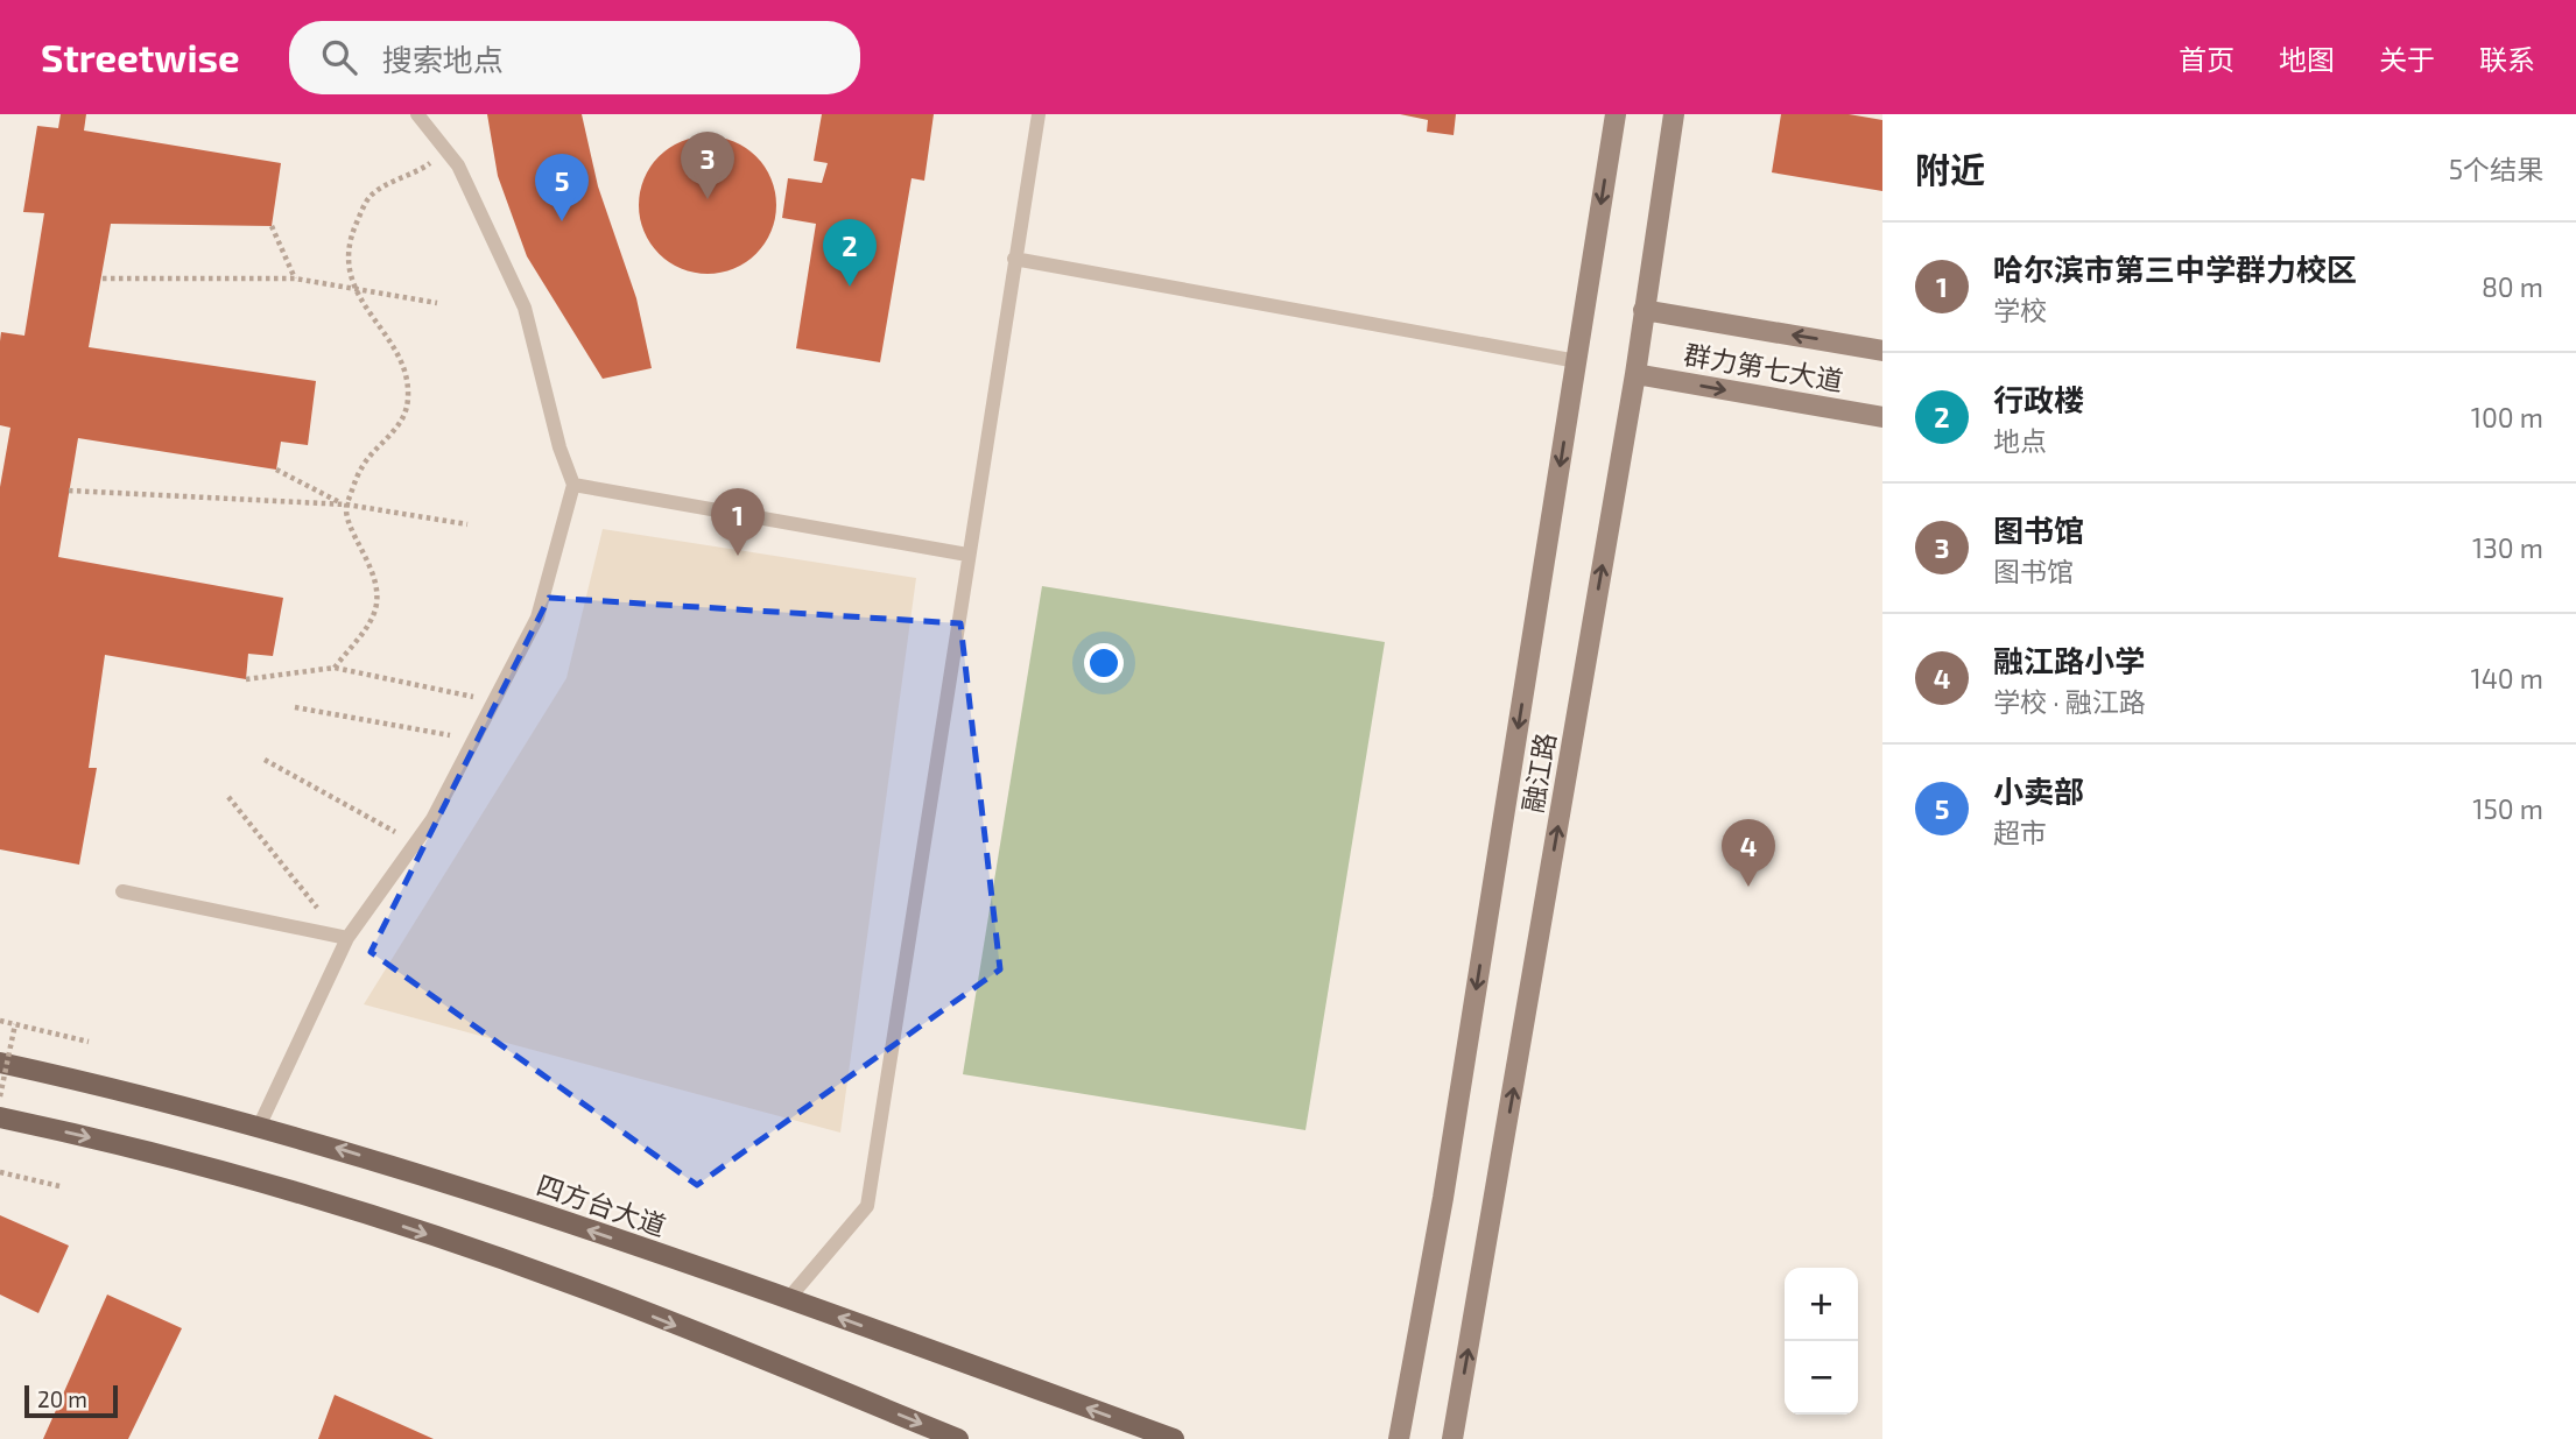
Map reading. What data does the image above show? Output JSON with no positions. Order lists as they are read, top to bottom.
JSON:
{
  "streets": {
    "main road": ["群力第七大道", "融江路", "四方台大道"]
  },
  "crossings": [
    ["群力第七大道", "融江路"]
  ],
  "scale_bar": "20 m",
  "page": {
    "header": "Streetwise",
    "search": "搜索地点",
    "nav": [
      "首页",
      "地图",
      "关于",
      "联系"
    ],
    "heading": ["附近", "5个结果"],
    "pins": [
      "3",
      "5",
      "2",
      "1",
      "4"
    ],
    "list": [
      {
        "mark": "1",
        "name": "哈尔滨市第三中学群力校区",
        "note": "学校",
        "value": "80 m"
      },
      {
        "mark": "2",
        "name": "行政楼",
        "note": "地点",
        "value": "100 m"
      },
      {
        "mark": "3",
        "name": "图书馆",
        "note": "图书馆",
        "value": "130 m"
      },
      {
        "mark": "4",
        "name": "融江路小学",
        "note": "学校 · 融江路",
        "value": "140 m"
      },
      {
        "mark": "5",
        "name": "小卖部",
        "note": "超市",
        "value": "150 m"
      }
    ],
    "map_buttons": ["+", "−"],
    "scale": "20 m"
  }
}
